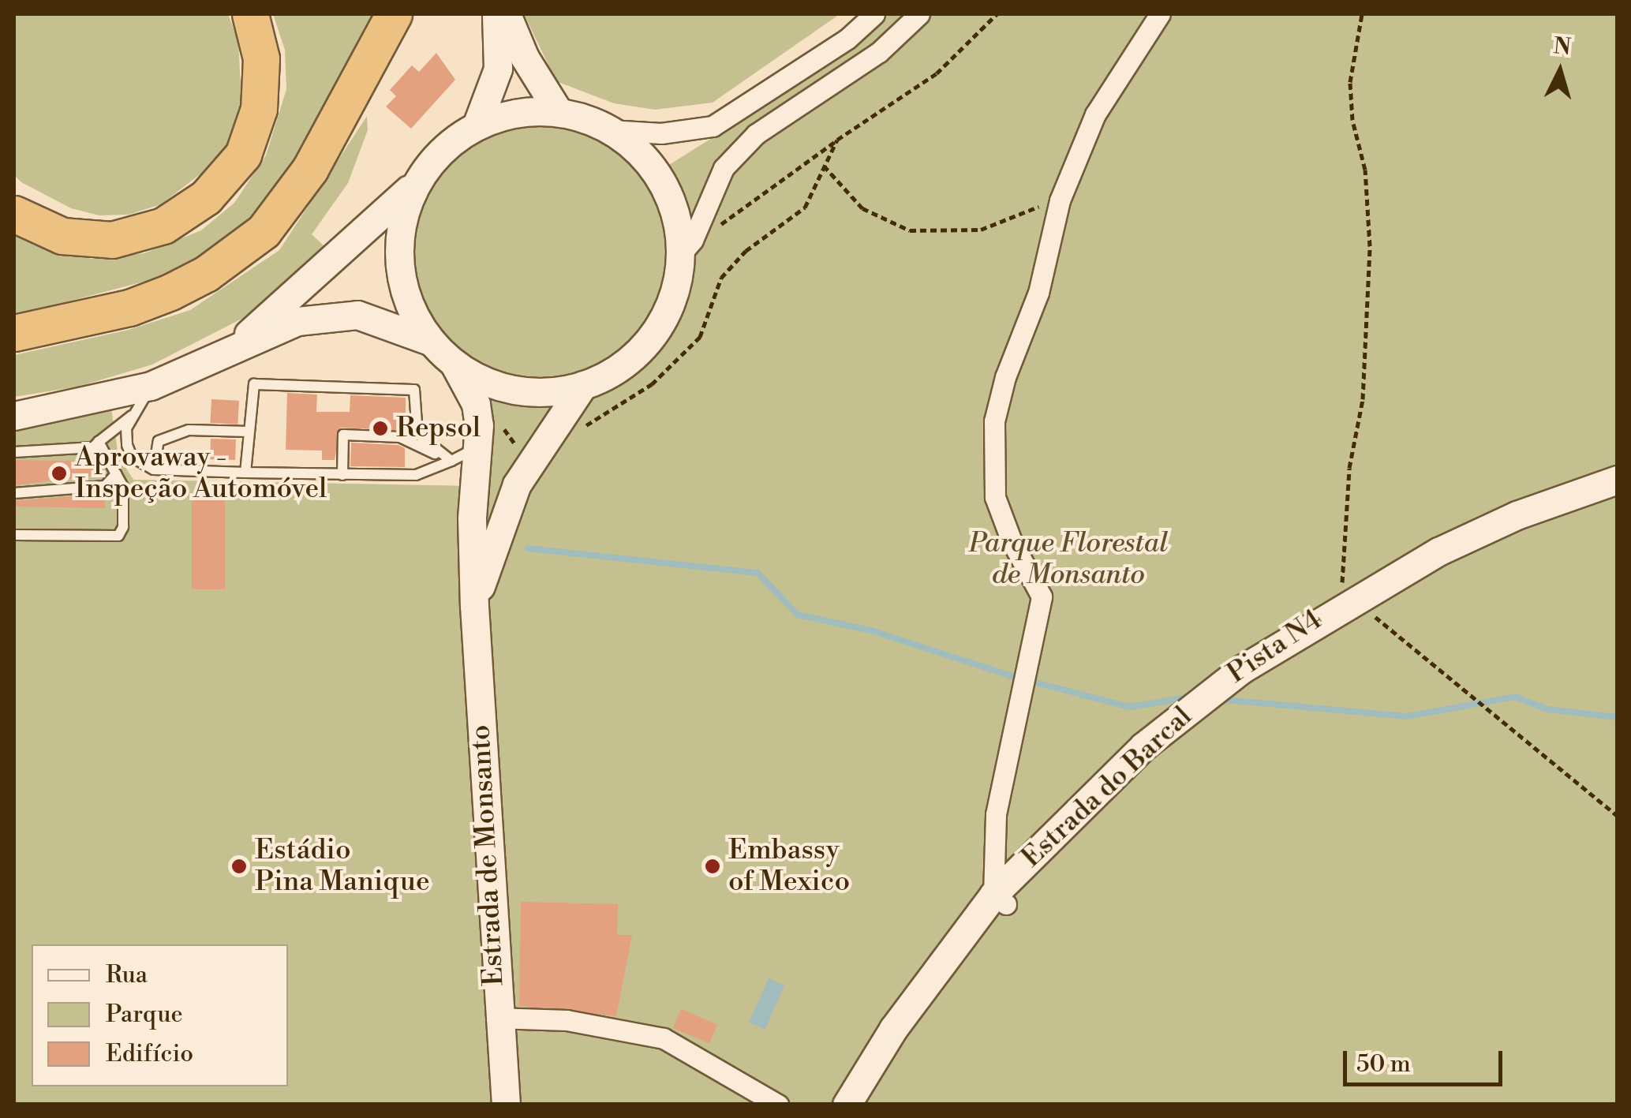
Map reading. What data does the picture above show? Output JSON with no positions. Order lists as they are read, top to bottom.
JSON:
{
  "streets": {
    "street": ["Estrada do Barcal", "Estrada de Monsanto"]
  },
  "parks": ["Parque Florestal de Monsanto"],
  "places": [
    "Repsol",
    "Aprovaway - Inspeção Automóvel",
    "Estádio Pina Manique",
    "Embassy of Mexico"
  ],
  "legend": ["Rua", "Parque", "Edifício"],
  "scale_bar": "50 m",
  "north": "top"
}
